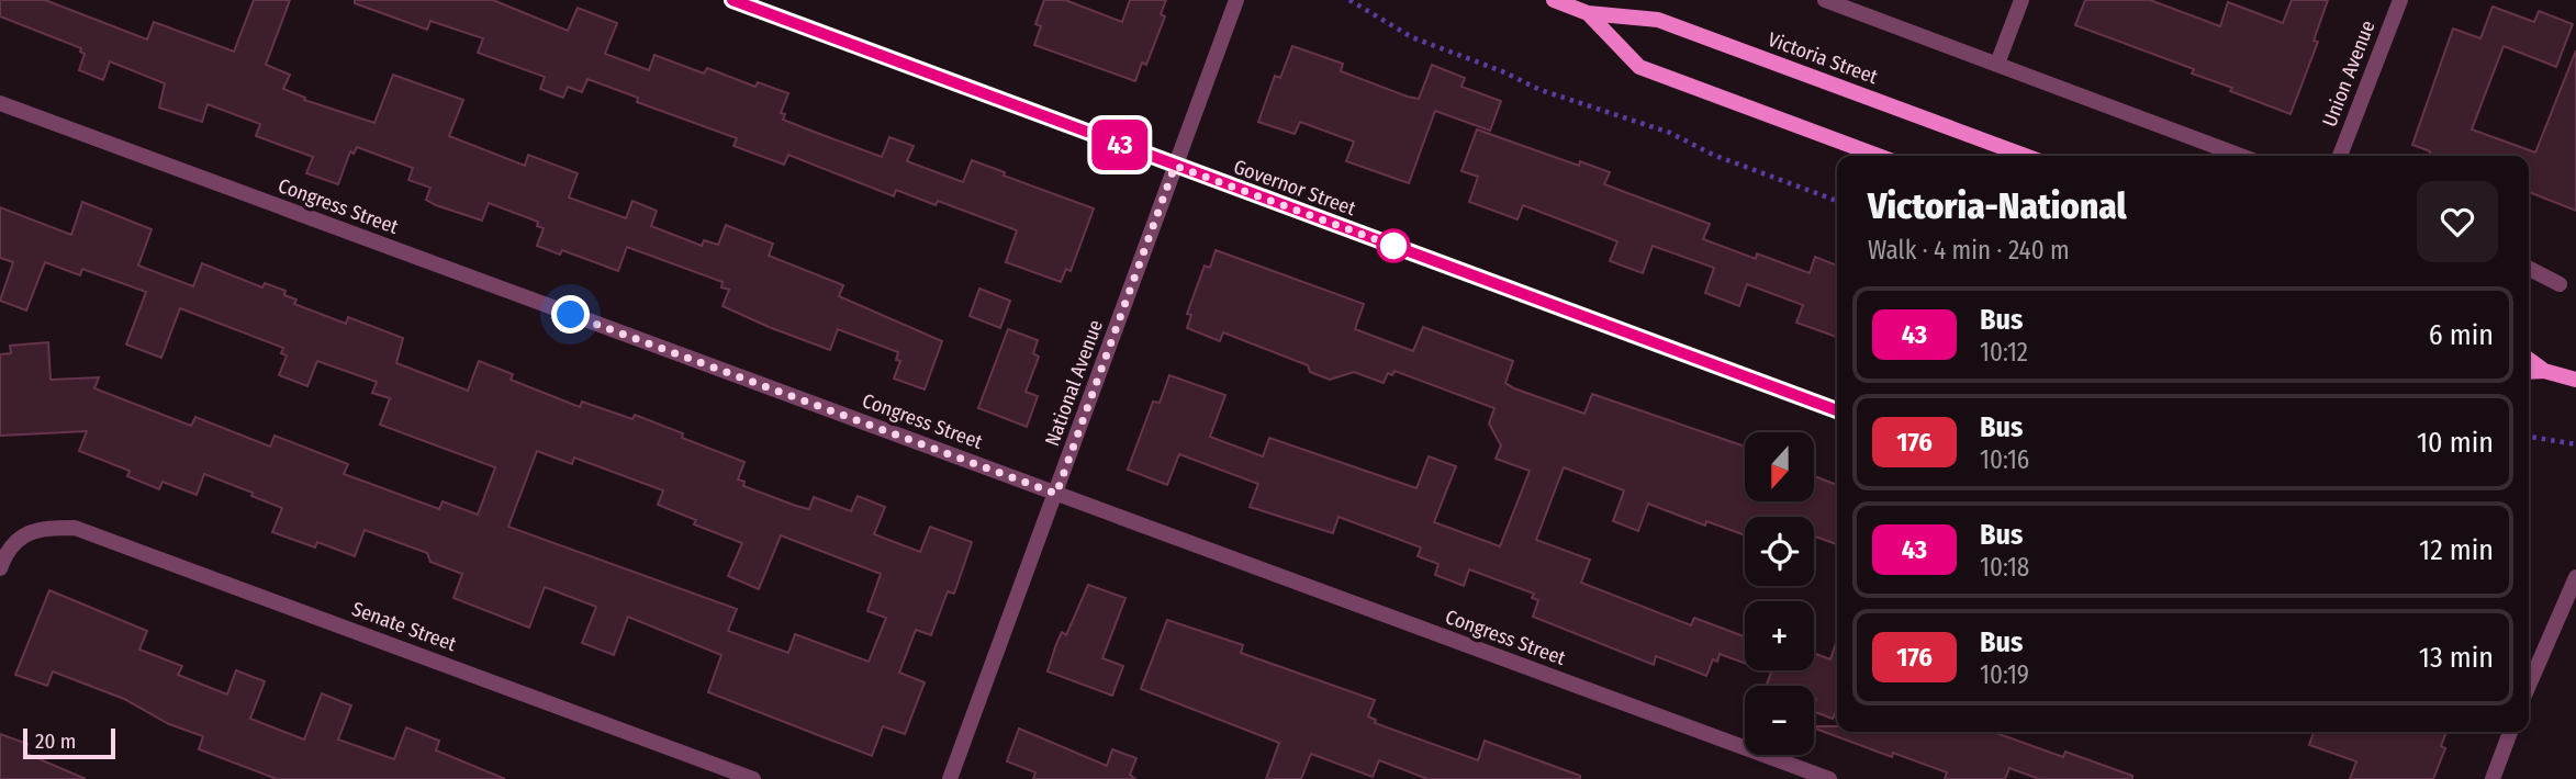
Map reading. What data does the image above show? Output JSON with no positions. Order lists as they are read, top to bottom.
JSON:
{
  "streets": {
    "main road": ["Victoria Street"],
    "street": [
      "Union Avenue",
      "Governor Street",
      "Congress Street",
      "National Avenue",
      "Senate Street"
    ]
  },
  "crossings": [
    ["Governor Street", "National Avenue"],
    ["Congress Street", "National Avenue"]
  ],
  "lines": ["bus line 43"],
  "scale_bar": "20 m",
  "north": "bottom",
  "page": {
    "on_map": "43",
    "heading": ["Victoria-National", "Walk · 4 min · 240 m"],
    "list": [
      {
        "mark": "43",
        "name": "Bus",
        "note": "10:12",
        "value": "6 min"
      },
      {
        "mark": "176",
        "name": "Bus",
        "note": "10:16",
        "value": "10 min"
      },
      {
        "mark": "43",
        "name": "Bus",
        "note": "10:18",
        "value": "12 min"
      },
      {
        "mark": "176",
        "name": "Bus",
        "note": "10:19",
        "value": "13 min"
      }
    ],
    "map_buttons": ["+", "−"],
    "scale": "20 m"
  }
}
